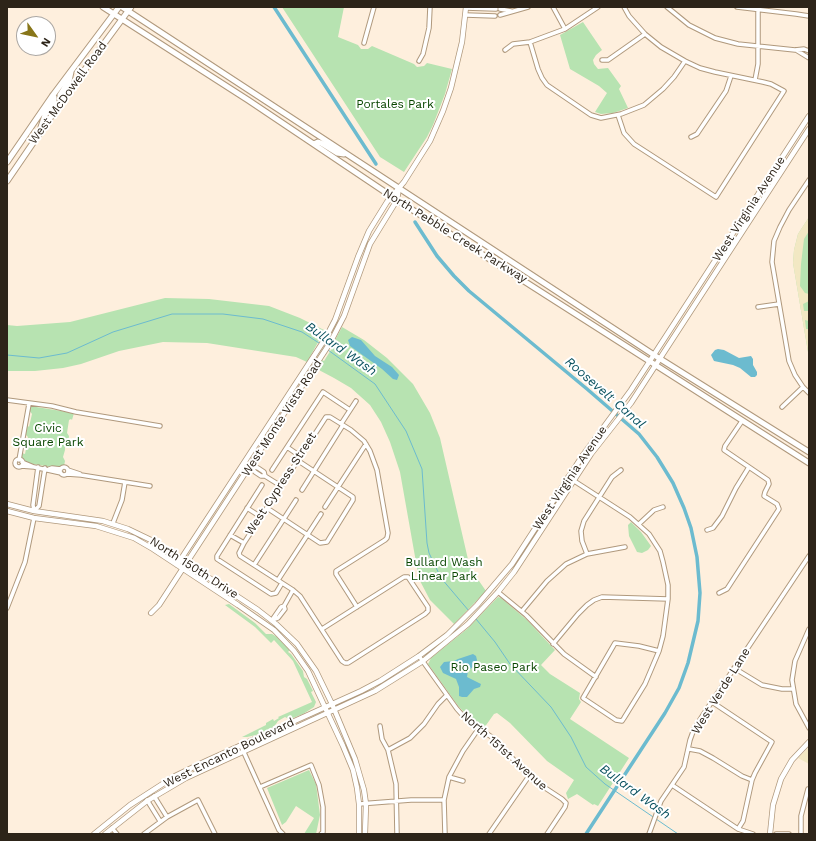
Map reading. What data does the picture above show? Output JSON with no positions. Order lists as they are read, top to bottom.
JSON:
{
  "streets": {
    "main road": ["West McDowell Road", "North Pebble Creek Parkway"],
    "street": [
      "West Virginia Avenue",
      "West Monte Vista Road",
      "West Cypress Street",
      "North 150th Drive",
      "West Verde Lane",
      "North 151st Avenue",
      "West Encanto Boulevard"
    ]
  },
  "crossings": [
    ["West McDowell Road", "North Pebble Creek Parkway"],
    ["West Virginia Avenue", "North Pebble Creek Parkway"],
    ["West Virginia Avenue", "North 150th Drive"],
    ["West Virginia Avenue", "North 151st Avenue"],
    ["West Virginia Avenue", "West Encanto Boulevard"],
    ["North Pebble Creek Parkway", "West Monte Vista Road"],
    ["West Monte Vista Road", "North 150th Drive"],
    ["North 150th Drive", "West Encanto Boulevard"]
  ],
  "water": ["Bullard Wash", "Roosevelt Canal"],
  "parks": [
    "Portales Park",
    "Civic Square Park",
    "Bullard Wash Linear Park",
    "Rio Paseo Park"
  ],
  "north": "bottom right"
}
